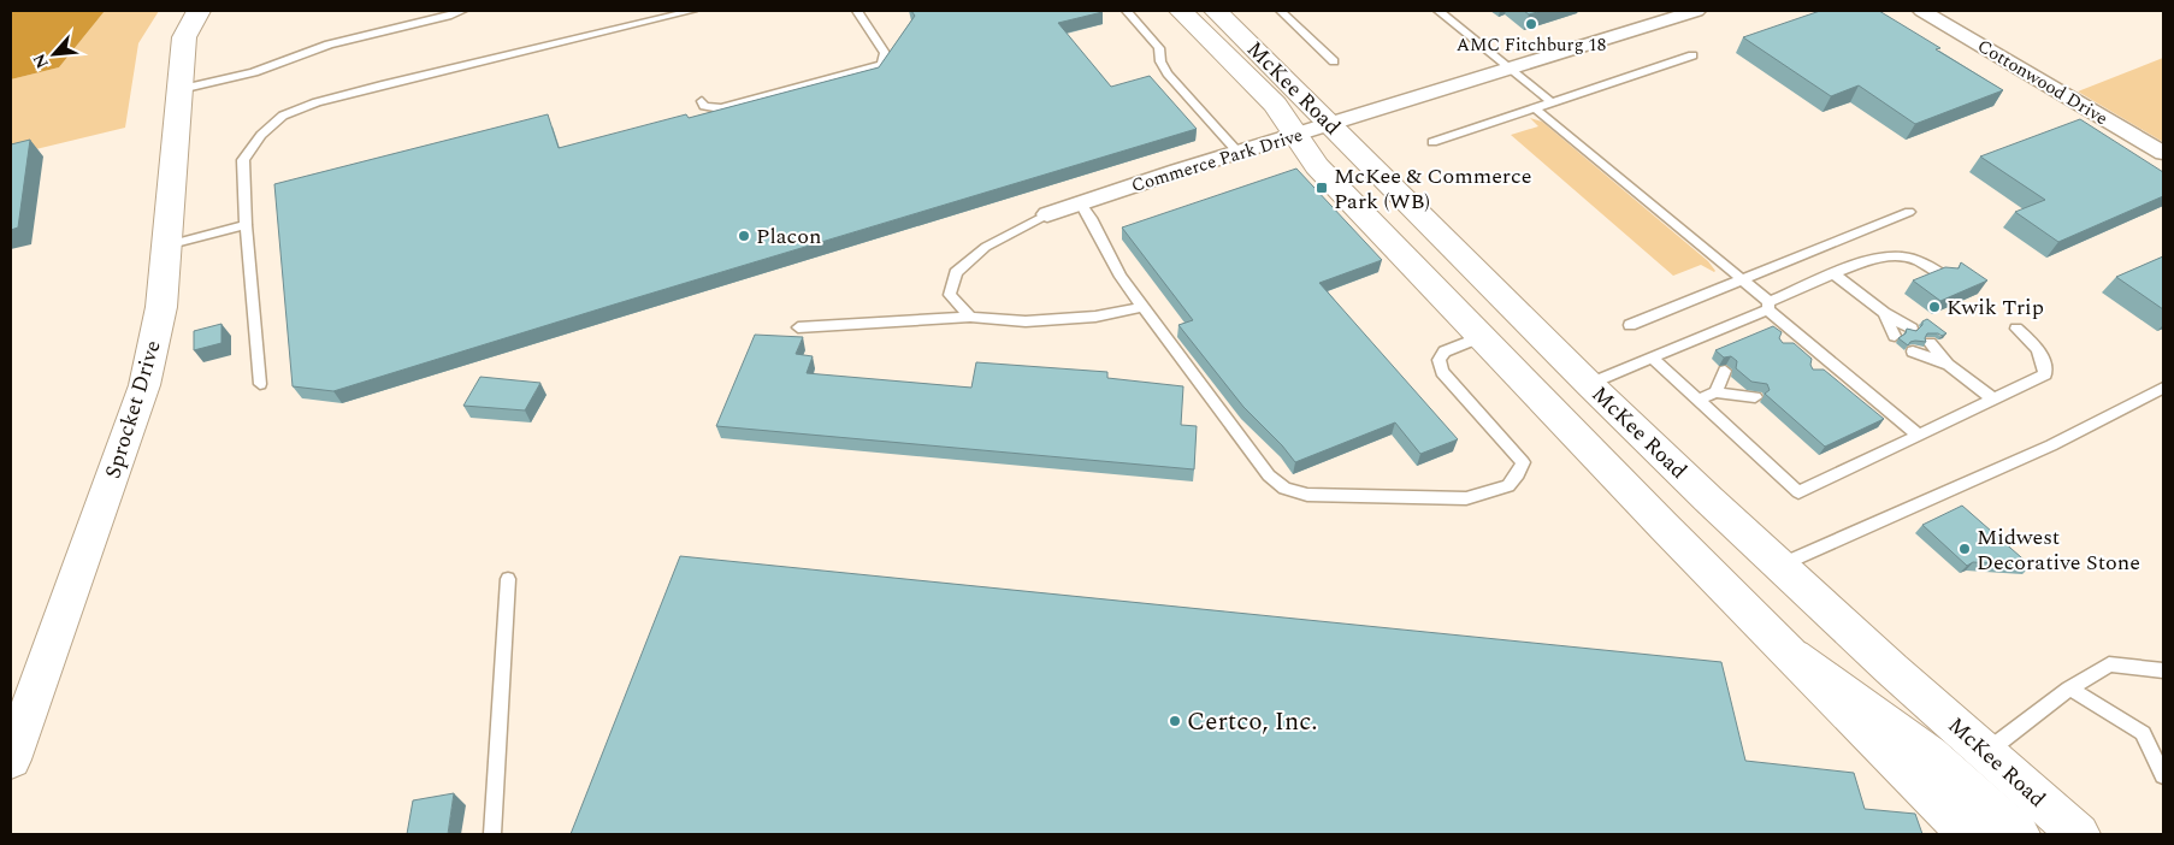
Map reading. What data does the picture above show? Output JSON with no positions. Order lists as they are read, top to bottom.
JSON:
{
  "streets": {
    "main road": ["McKee Road", "Sprocket Drive"],
    "street": ["Cottonwood Drive", "Commerce Park Drive"]
  },
  "crossings": [
    ["McKee Road", "Commerce Park Drive"]
  ],
  "places": {
    "other": [
      "AMC Fitchburg 18",
      "Placon",
      "Kwik Trip",
      "Midwest Decorative Stone",
      "Certco, Inc."
    ],
    "transit": ["McKee & Commerce Park (WB)"]
  },
  "north": "bottom left"
}
